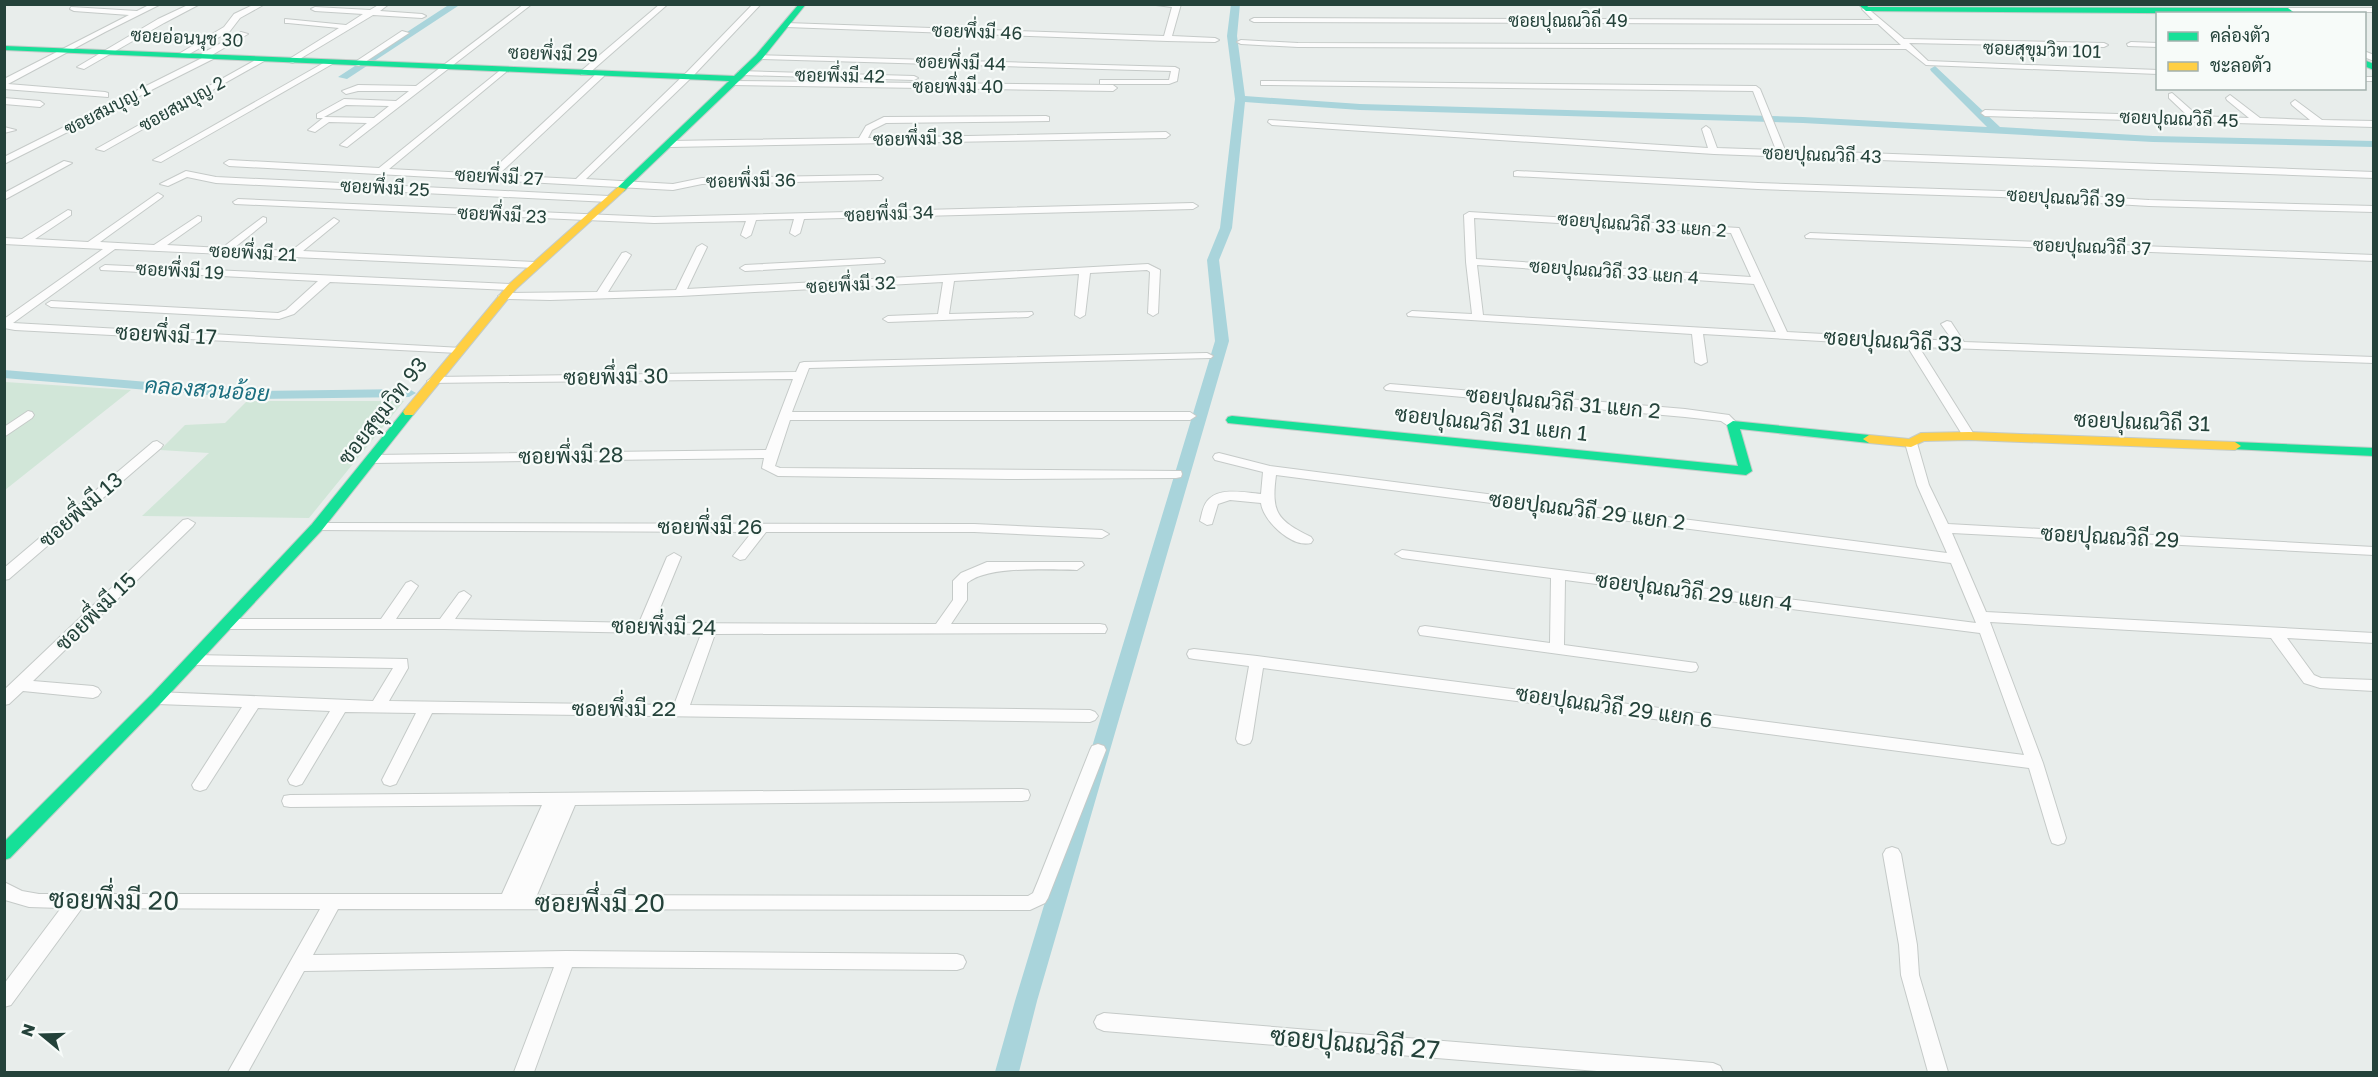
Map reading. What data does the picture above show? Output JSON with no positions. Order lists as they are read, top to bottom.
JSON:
{
  "streets": {
    "street": [
      "ซอยปุณณวิถี 49",
      "ซอยพึ่งมี 46",
      "ซอยอ่อนนุช 30",
      "ซอยสุขุมวิท 101",
      "ซอยพึ่งมี 29",
      "ซอยพึ่งมี 44",
      "ซอยพึ่งมี 42",
      "ซอยพึ่งมี 40",
      "ซอยสมบุญ 2",
      "ซอยสมบุญ 1",
      "ซอยปุณณวิถี 45",
      "ซอยพึ่งมี 38",
      "ซอยปุณณวิถี 43",
      "ซอยพึ่งมี 27",
      "ซอยพึ่งมี 36",
      "ซอยพึ่งมี 25",
      "ซอยปุณณวิถี 39",
      "ซอยพึ่งมี 34",
      "ซอยพึ่งมี 23",
      "ซอยปุณณวิถี 33 แยก 2",
      "ซอยปุณณวิถี 37",
      "ซอยพึ่งมี 21",
      "ซอยพึ่งมี 19",
      "ซอยปุณณวิถี 33 แยก 4",
      "ซอยพึ่งมี 32",
      "ซอยพึ่งมี 17",
      "ซอยปุณณวิถี 33",
      "ซอยพึ่งมี 30",
      "ซอยปุณณวิถี 31 แยก 2",
      "ซอยสุขุมวิท 93",
      "ซอยปุณณวิถี 31",
      "ซอยปุณณวิถี 31 แยก 1",
      "ซอยพึ่งมี 28",
      "ซอยพึ่งมี 13",
      "ซอยปุณณวิถี 29 แยก 2",
      "ซอยพึ่งมี 26",
      "ซอยปุณณวิถี 29",
      "ซอยปุณณวิถี 29 แยก 4",
      "ซอยพึ่งมี 15",
      "ซอยพึ่งมี 24",
      "ซอยปุณณวิถี 29 แยก 6",
      "ซอยพึ่งมี 22",
      "ซอยพึ่งมี 20",
      "ซอยปุณณวิถี 27"
    ]
  },
  "crossings": [
    ["ซอยปุณณวิถี 49", "ซอยสุขุมวิท 101"],
    ["ซอยพึ่งมี 46", "ซอยสุขุมวิท 93"],
    ["ซอยอ่อนนุช 30", "ซอยพึ่งมี 29"],
    ["ซอยอ่อนนุช 30", "ซอยสมบุญ 2"],
    ["ซอยอ่อนนุช 30", "ซอยสมบุญ 1"],
    ["ซอยพึ่งมี 29", "ซอยพึ่งมี 42"],
    ["ซอยพึ่งมี 29", "ซอยพึ่งมี 40"],
    ["ซอยพึ่งมี 29", "ซอยสุขุมวิท 93"],
    ["ซอยพึ่งมี 44", "ซอยพึ่งมี 42"],
    ["ซอยพึ่งมี 44", "ซอยสุขุมวิท 93"],
    ["ซอยพึ่งมี 42", "ซอยพึ่งมี 40"],
    ["ซอยพึ่งมี 42", "ซอยสุขุมวิท 93"],
    ["ซอยพึ่งมี 40", "ซอยสุขุมวิท 93"],
    ["ซอยพึ่งมี 38", "ซอยสุขุมวิท 93"],
    ["ซอยพึ่งมี 27", "ซอยพึ่งมี 36"],
    ["ซอยพึ่งมี 27", "ซอยสุขุมวิท 93"],
    ["ซอยพึ่งมี 36", "ซอยสุขุมวิท 93"],
    ["ซอยพึ่งมี 25", "ซอยสุขุมวิท 93"],
    ["ซอยพึ่งมี 34", "ซอยพึ่งมี 23"],
    ["ซอยพึ่งมี 34", "ซอยสุขุมวิท 93"],
    ["ซอยพึ่งมี 23", "ซอยสุขุมวิท 93"],
    ["ซอยปุณณวิถี 33 แยก 2", "ซอยปุณณวิถี 33 แยก 4"],
    ["ซอยปุณณวิถี 33 แยก 2", "ซอยปุณณวิถี 33"],
    ["ซอยพึ่งมี 21", "ซอยพึ่งมี 17"],
    ["ซอยพึ่งมี 21", "ซอยสุขุมวิท 93"],
    ["ซอยพึ่งมี 19", "ซอยพึ่งมี 32"],
    ["ซอยพึ่งมี 19", "ซอยสุขุมวิท 93"],
    ["ซอยพึ่งมี 32", "ซอยสุขุมวิท 93"],
    ["ซอยพึ่งมี 17", "ซอยสุขุมวิท 93"],
    ["ซอยพึ่งมี 30", "ซอยสุขุมวิท 93"],
    ["ซอยปุณณวิถี 31 แยก 2", "ซอยปุณณวิถี 31"],
    ["ซอยปุณณวิถี 31 แยก 2", "ซอยปุณณวิถี 31 แยก 1"],
    ["ซอยสุขุมวิท 93", "ซอยพึ่งมี 28"],
    ["ซอยสุขุมวิท 93", "ซอยพึ่งมี 26"],
    ["ซอยสุขุมวิท 93", "ซอยพึ่งมี 24"],
    ["ซอยสุขุมวิท 93", "ซอยพึ่งมี 22"],
    ["ซอยปุณณวิถี 31", "ซอยปุณณวิถี 31 แยก 1"]
  ],
  "water": ["คลองสวนอ้อย"],
  "legend": ["คล่องตัว", "ชะลอตัว"],
  "north": "left"
}
